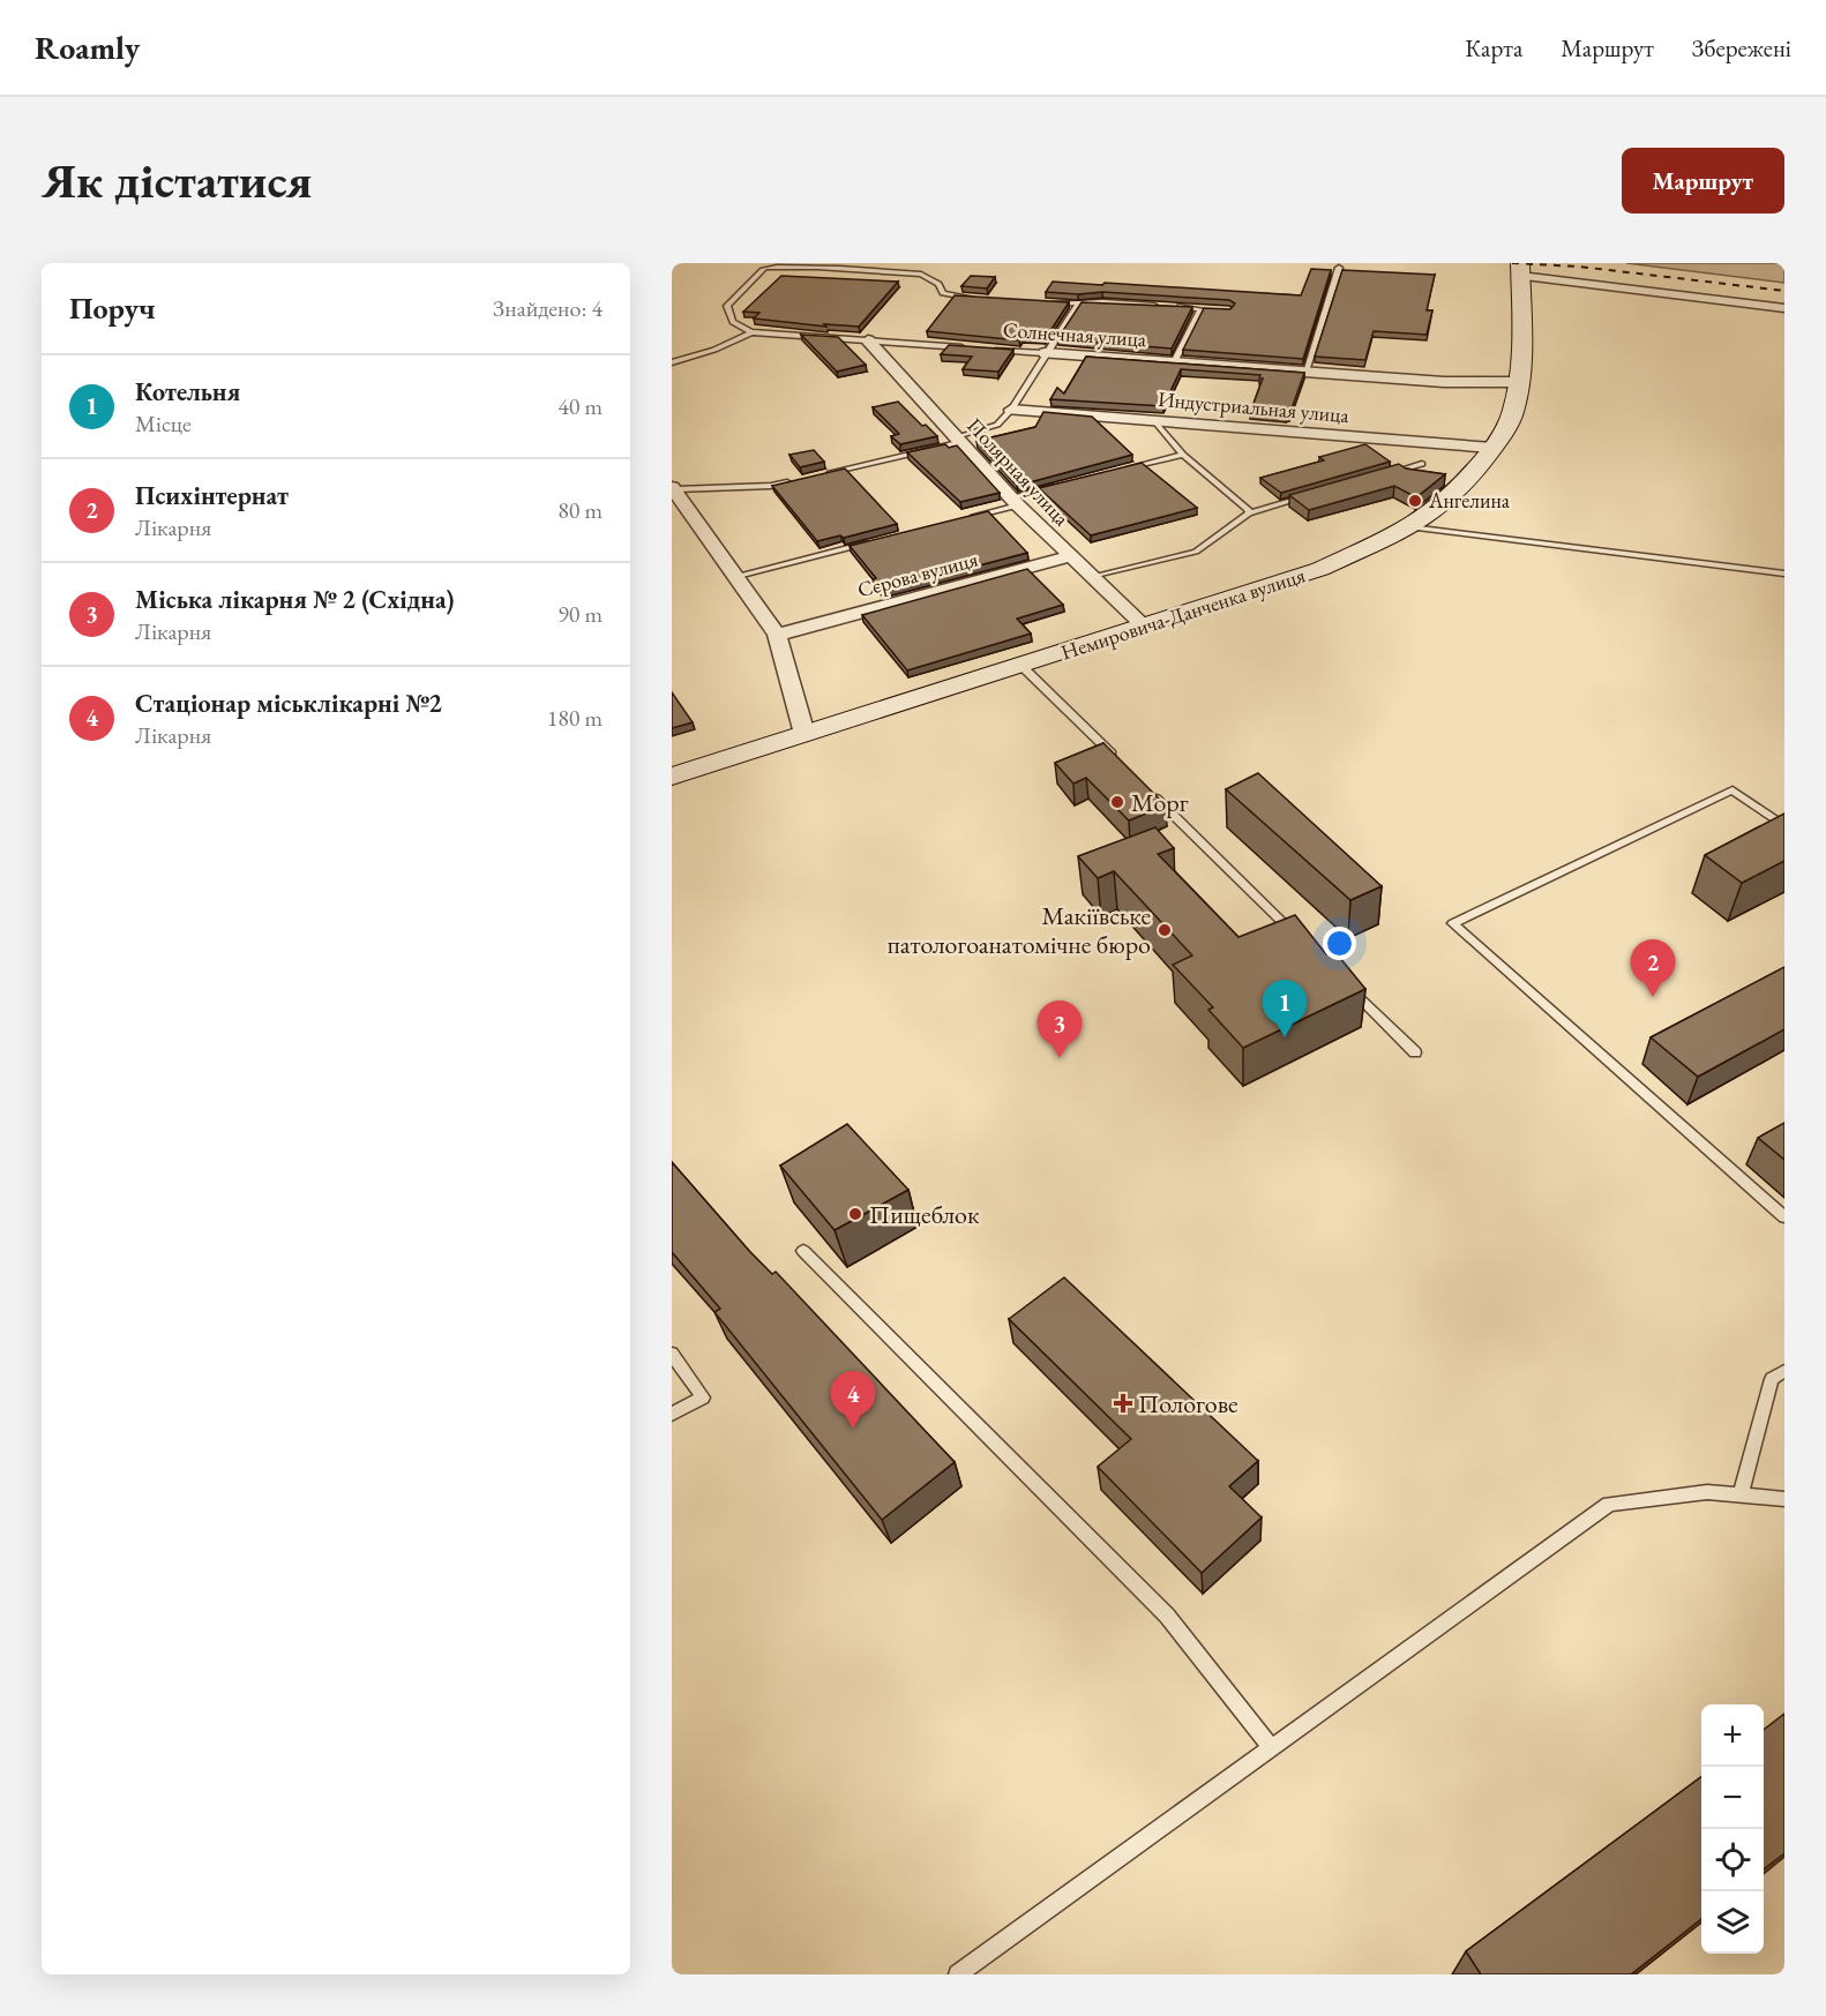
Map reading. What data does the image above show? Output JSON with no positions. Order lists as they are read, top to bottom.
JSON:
{
  "streets": {
    "street": [
      "Солнечная улица",
      "Индустриальная улица",
      "Полярная улица",
      "Сєрова вулиця",
      "Немировича-Данченка вулиця"
    ]
  },
  "crossings": [
    ["Солнечная улица", "Полярная улица"],
    ["Солнечная улица", "Немировича-Данченка вулиця"],
    ["Индустриальная улица", "Немировича-Данченка вулиця"],
    ["Полярная улица", "Сєрова вулиця"],
    ["Полярная улица", "Немировича-Данченка вулиця"]
  ],
  "places": {
    "other": [
      "Ангелина",
      "Морг",
      "Макіївське патологоанатомічне бюро",
      "Пищеблок"
    ],
    "health": ["Пологове"]
  },
  "page": {
    "header": "Roamly",
    "nav": ["Карта", "Маршрут", "Збережені"],
    "buttons": "Маршрут",
    "title": "Як дістатися",
    "heading": ["Поруч", "Знайдено: 4"],
    "list": [
      {
        "mark": "1",
        "name": "Котельня",
        "note": "Місце",
        "value": "40 m"
      },
      {
        "mark": "2",
        "name": "Психінтернат",
        "note": "Лікарня",
        "value": "80 m"
      },
      {
        "mark": "3",
        "name": "Міська лікарня № 2 (Східна)",
        "note": "Лікарня",
        "value": "90 m"
      },
      {
        "mark": "4",
        "name": "Стаціонар міськлікарні №2",
        "note": "Лікарня",
        "value": "180 m"
      }
    ],
    "pins": [
      "2",
      "1",
      "3",
      "4"
    ],
    "map_buttons": ["+", "−"]
  }
}
